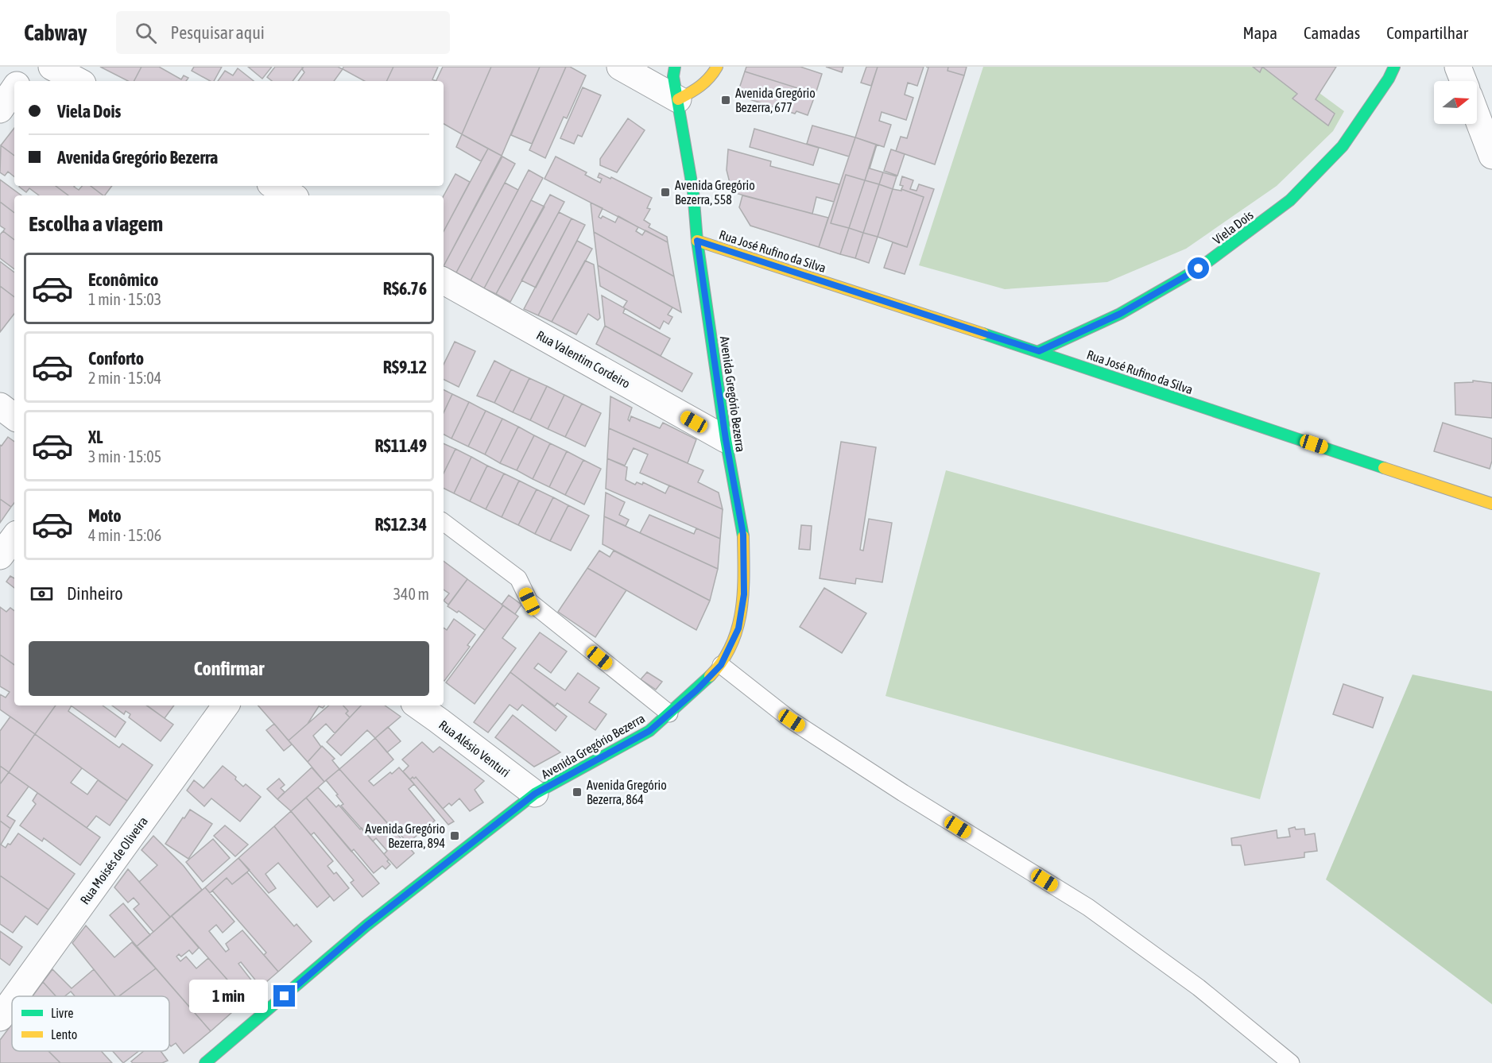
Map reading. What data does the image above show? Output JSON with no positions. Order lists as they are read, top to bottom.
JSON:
{
  "streets": {
    "street": [
      "Viela Dois",
      "Rua José Rufino da Silva",
      "Rua Valentim Cordeiro",
      "Avenida Gregório Bezerra",
      "Rua Alésio Venturi",
      "Rua Moisés de Oliveira"
    ]
  },
  "crossings": [
    ["Viela Dois", "Rua José Rufino da Silva"],
    ["Rua José Rufino da Silva", "Avenida Gregório Bezerra"],
    ["Rua Valentim Cordeiro", "Avenida Gregório Bezerra"],
    ["Avenida Gregório Bezerra", "Rua Alésio Venturi"]
  ],
  "places": {
    "transit": [
      "Avenida Gregório Bezerra, 677",
      "Avenida Gregório Bezerra, 558",
      "Avenida Gregório Bezerra, 864",
      "Avenida Gregório Bezerra, 894"
    ]
  },
  "legend": ["Livre", "Lento"],
  "north": "right",
  "page": {
    "header": "Cabway",
    "search": "Pesquisar aqui",
    "nav": ["Mapa", "Camadas", "Compartilhar"],
    "banner": ["Viela Dois", "Avenida Gregório Bezerra"],
    "heading": "Escolha a viagem",
    "list": [
      {
        "name": "Econômico",
        "note": "1 min · 15:03",
        "value": "R$6.76"
      },
      {
        "name": "Conforto",
        "note": "2 min · 15:04",
        "value": "R$9.12"
      },
      {
        "name": "XL",
        "note": "3 min · 15:05",
        "value": "R$11.49"
      },
      {
        "name": "Moto",
        "note": "4 min · 15:06",
        "value": "R$12.34"
      }
    ],
    "pay": ["Dinheiro", "340 m"],
    "buttons": "Confirmar",
    "bubble": "1 min"
  }
}
